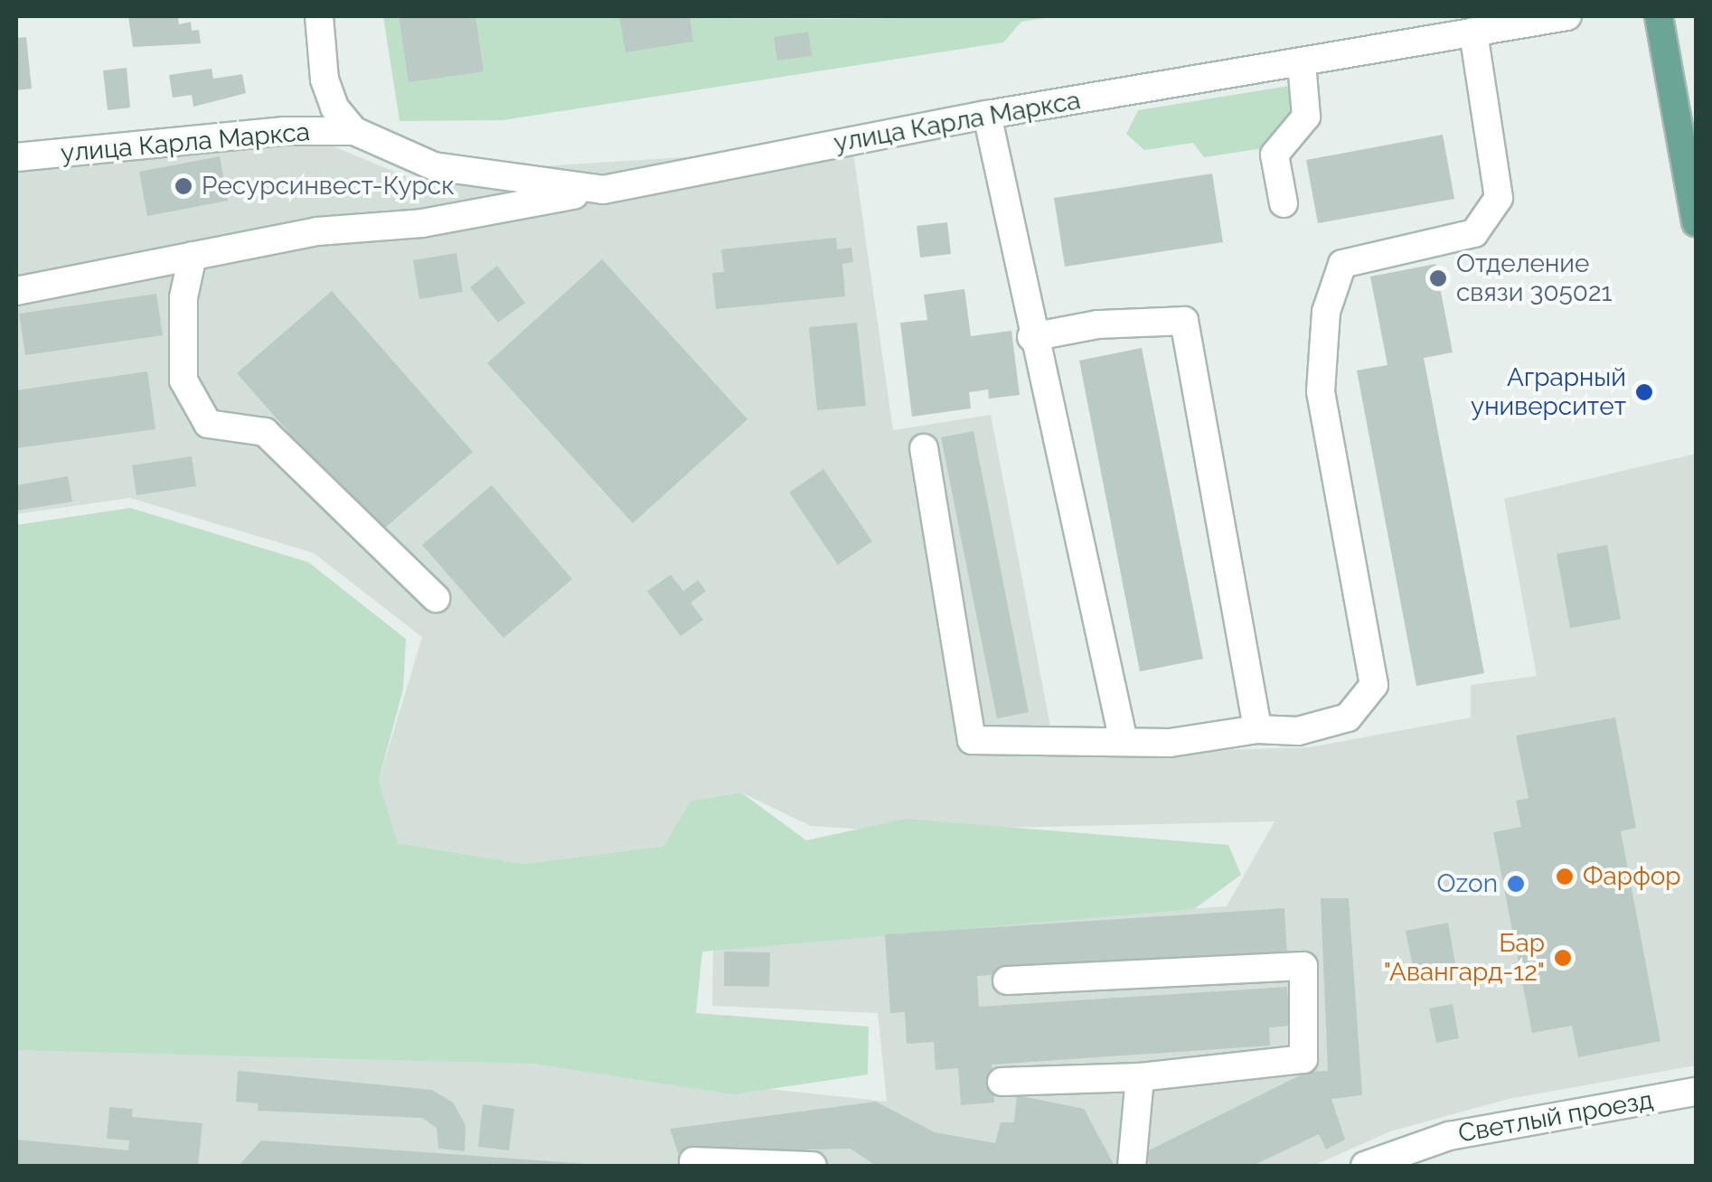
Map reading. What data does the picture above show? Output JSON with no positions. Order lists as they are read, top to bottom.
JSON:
{
  "streets": {
    "street": ["улица Карла Маркса", "Светлый проезд"]
  },
  "places": [
    "Ресурсинвест-Курск",
    "Отделение связи 305021",
    "Аграрный университет",
    "Фарфор",
    "Ozon",
    "Бар \"Авангард-12\""
  ]
}
